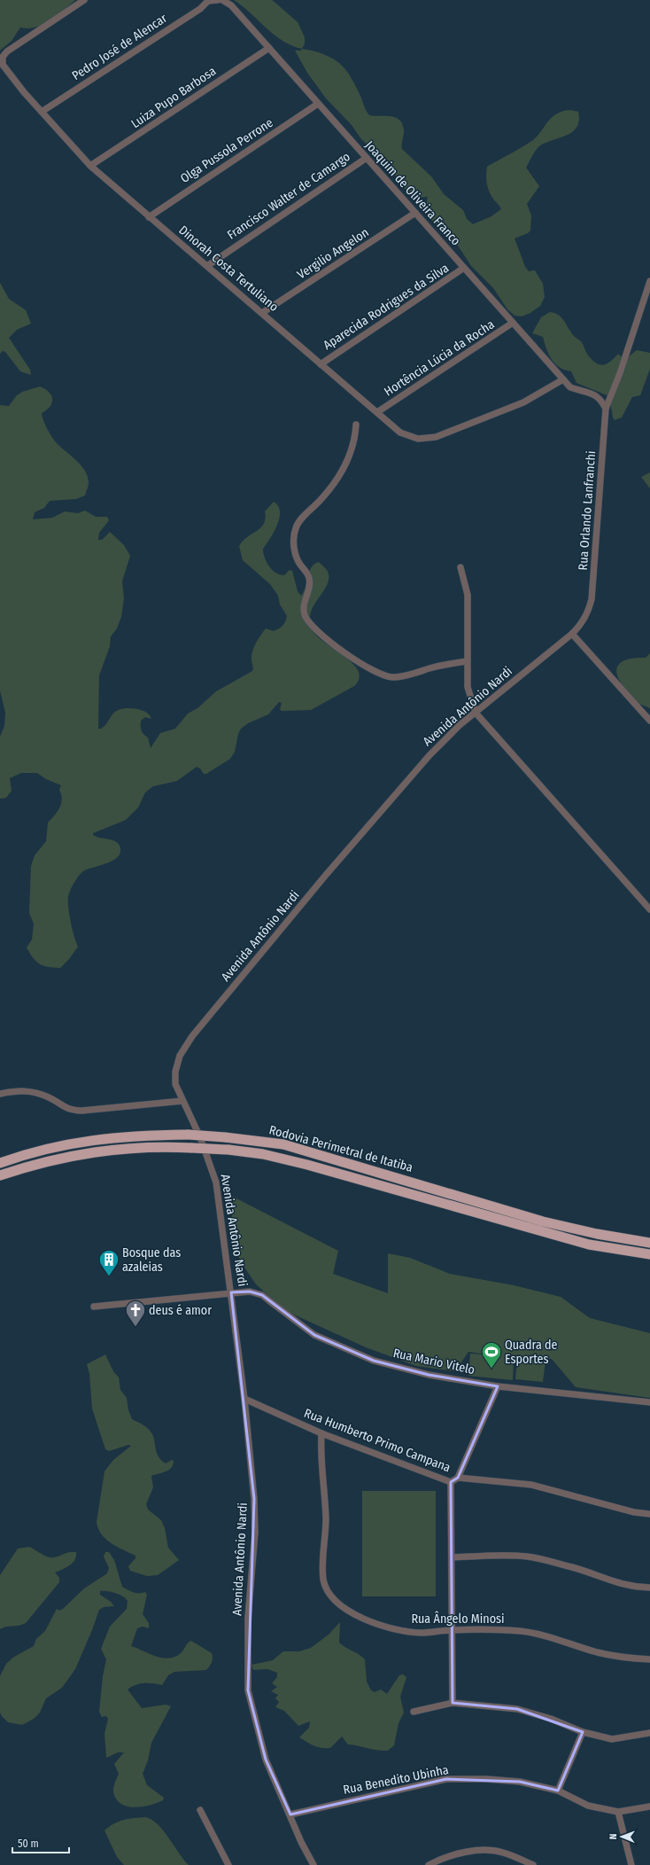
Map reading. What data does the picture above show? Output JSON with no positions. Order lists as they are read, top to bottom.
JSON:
{
  "streets": {
    "highway": ["Rodovia Perimetral de Itatiba"],
    "street": [
      "Pedro José de Alencar",
      "Luiza Pupo Barbosa",
      "Olga Pussola Perrone",
      "Joaquim de Oliveira Franco",
      "Francisco Walter de Camargo",
      "Vergilio Angelon",
      "Dinorah Costa Tertuliano",
      "Aparecida Rodrigues da Silva",
      "Hortência Lúcia da Rocha",
      "Rua Orlando Lanfranchi",
      "Avenida Antônio Nardi",
      "Rua Mario Vitelo",
      "Rua Humberto Primo Campana",
      "Rua Ângelo Minosi",
      "Rua Benedito Ubinha"
    ]
  },
  "crossings": [
    ["Pedro José de Alencar", "Dinorah Costa Tertuliano"],
    ["Luiza Pupo Barbosa", "Joaquim de Oliveira Franco"],
    ["Luiza Pupo Barbosa", "Dinorah Costa Tertuliano"],
    ["Olga Pussola Perrone", "Joaquim de Oliveira Franco"],
    ["Olga Pussola Perrone", "Dinorah Costa Tertuliano"],
    ["Joaquim de Oliveira Franco", "Francisco Walter de Camargo"],
    ["Joaquim de Oliveira Franco", "Vergilio Angelon"],
    ["Joaquim de Oliveira Franco", "Dinorah Costa Tertuliano"],
    ["Joaquim de Oliveira Franco", "Aparecida Rodrigues da Silva"],
    ["Joaquim de Oliveira Franco", "Hortência Lúcia da Rocha"],
    ["Joaquim de Oliveira Franco", "Rua Orlando Lanfranchi"],
    ["Francisco Walter de Camargo", "Dinorah Costa Tertuliano"],
    ["Vergilio Angelon", "Dinorah Costa Tertuliano"],
    ["Dinorah Costa Tertuliano", "Aparecida Rodrigues da Silva"],
    ["Dinorah Costa Tertuliano", "Hortência Lúcia da Rocha"],
    ["Rua Orlando Lanfranchi", "Avenida Antônio Nardi"],
    ["Avenida Antônio Nardi", "Rua Mario Vitelo"],
    ["Avenida Antônio Nardi", "Rua Humberto Primo Campana"],
    ["Avenida Antônio Nardi", "Rua Benedito Ubinha"],
    ["Rua Humberto Primo Campana", "Rua Ângelo Minosi"]
  ],
  "places": {
    "building": ["Bosque das azaleias"],
    "church": ["deus é amor"],
    "sports": ["Quadra de Esportes"]
  },
  "scale_bar": "50 m",
  "north": "left"
}
